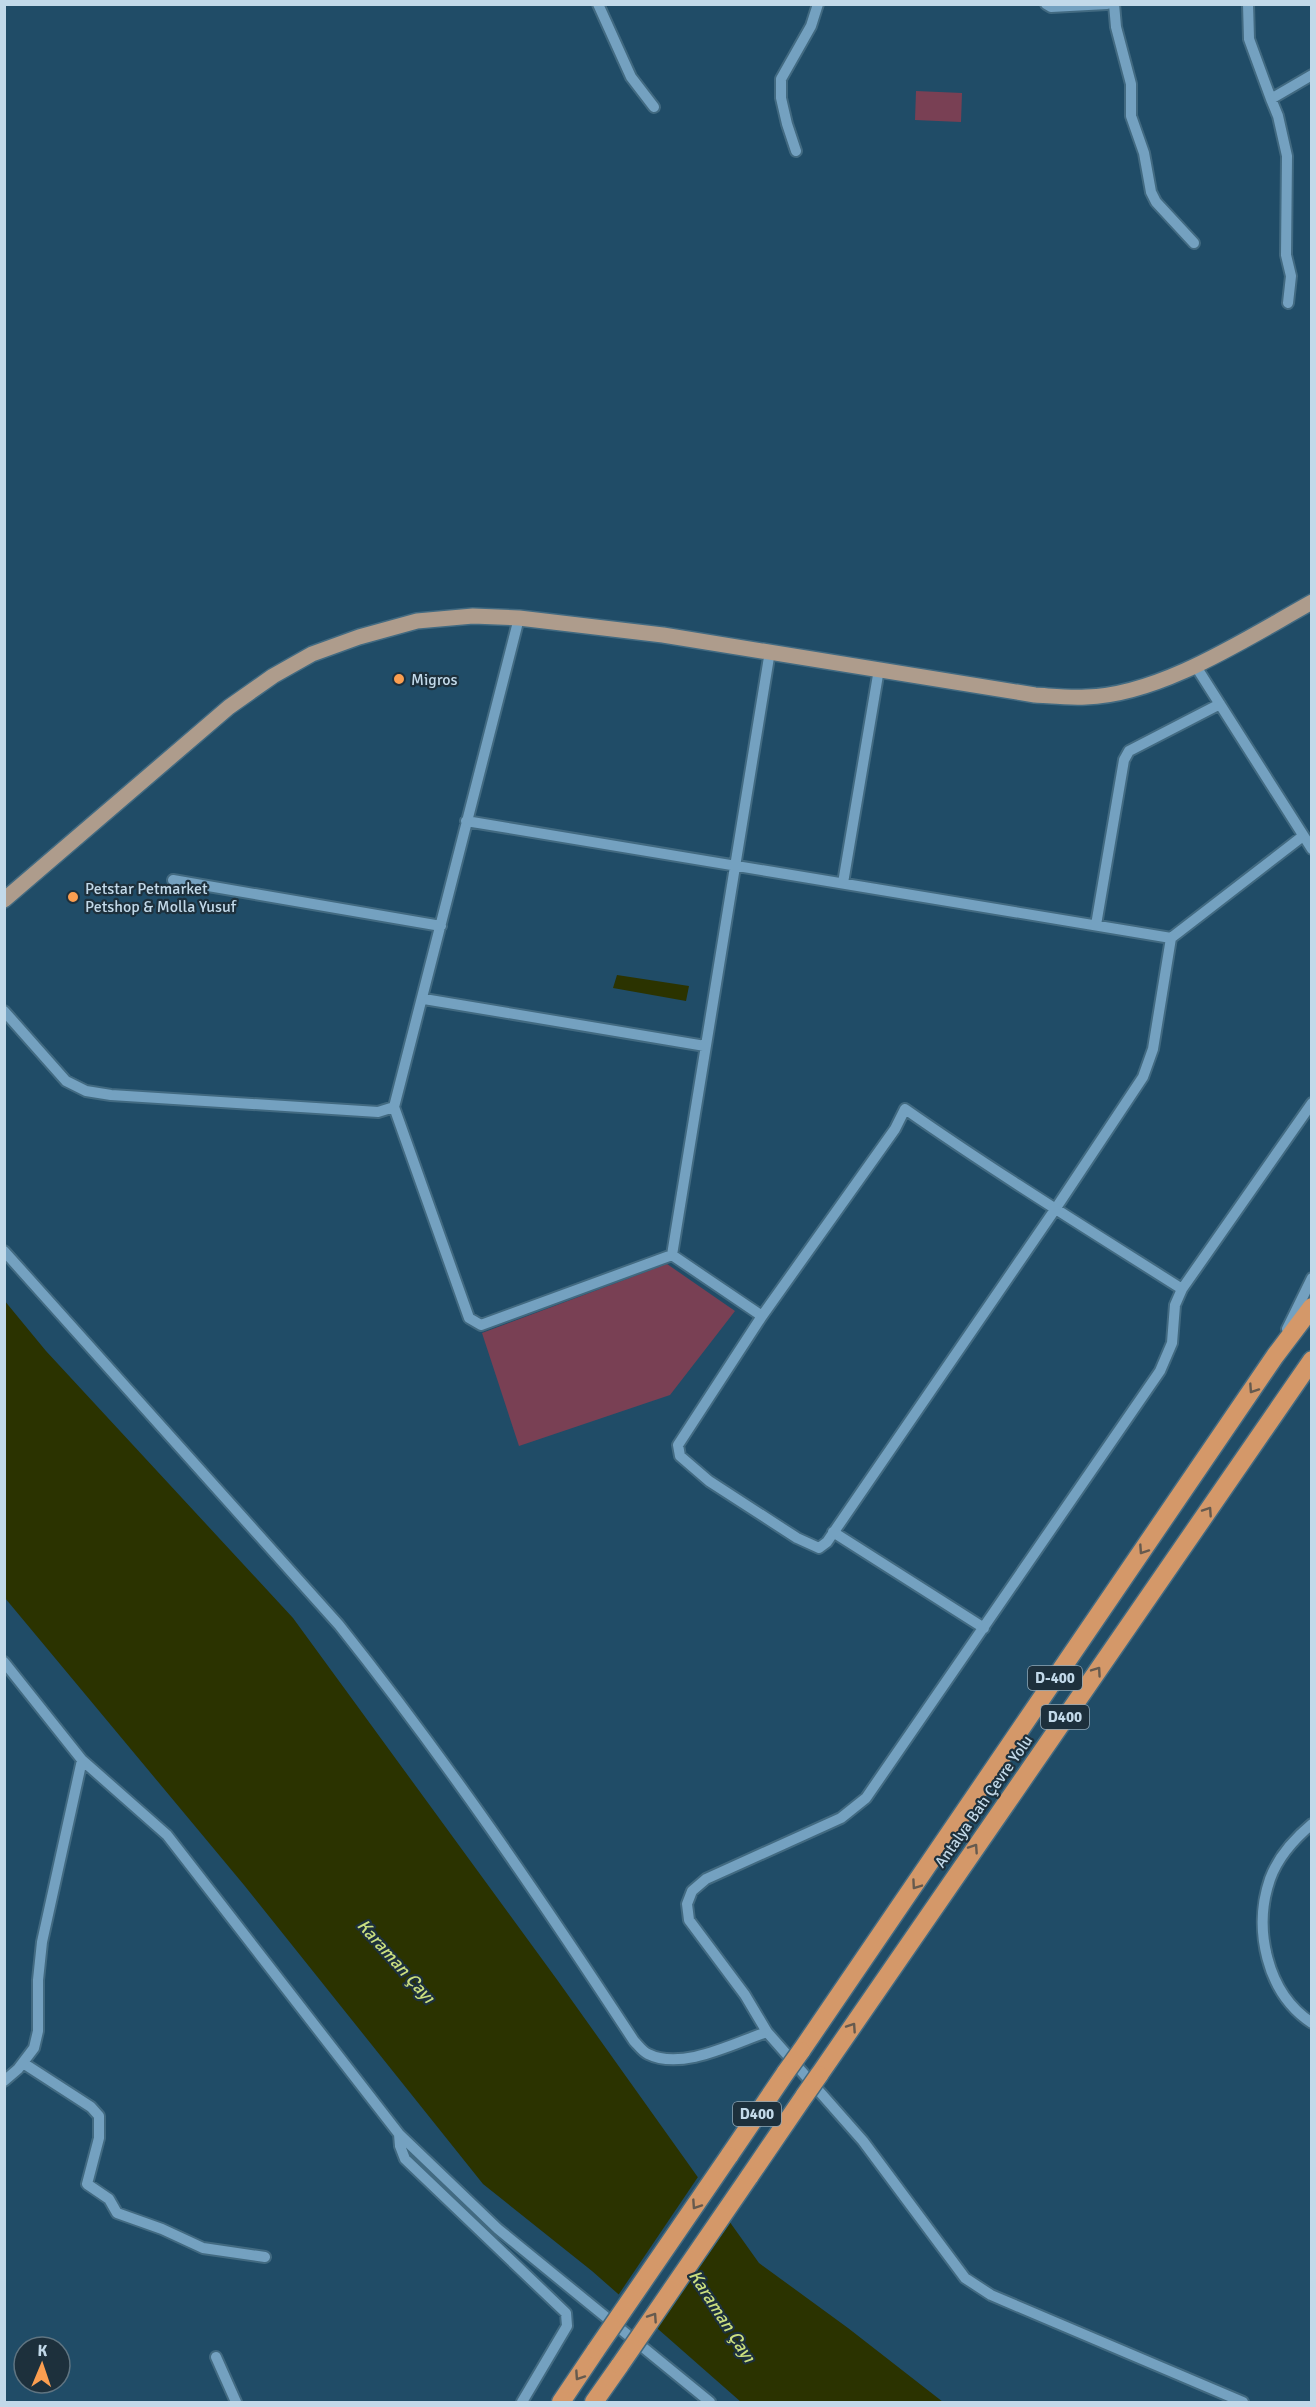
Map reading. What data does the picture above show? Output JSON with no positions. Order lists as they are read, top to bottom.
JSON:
{
  "streets": {
    "highway": ["D-400", "D400", "Antalya Batı Çevre Yolu"]
  },
  "crossings": [
    ["D-400", "D400"]
  ],
  "water": ["Karaman Çayı"],
  "places": ["Migros", "Petstar Petmarket Petshop & Molla Yusuf"],
  "north": "top"
}
